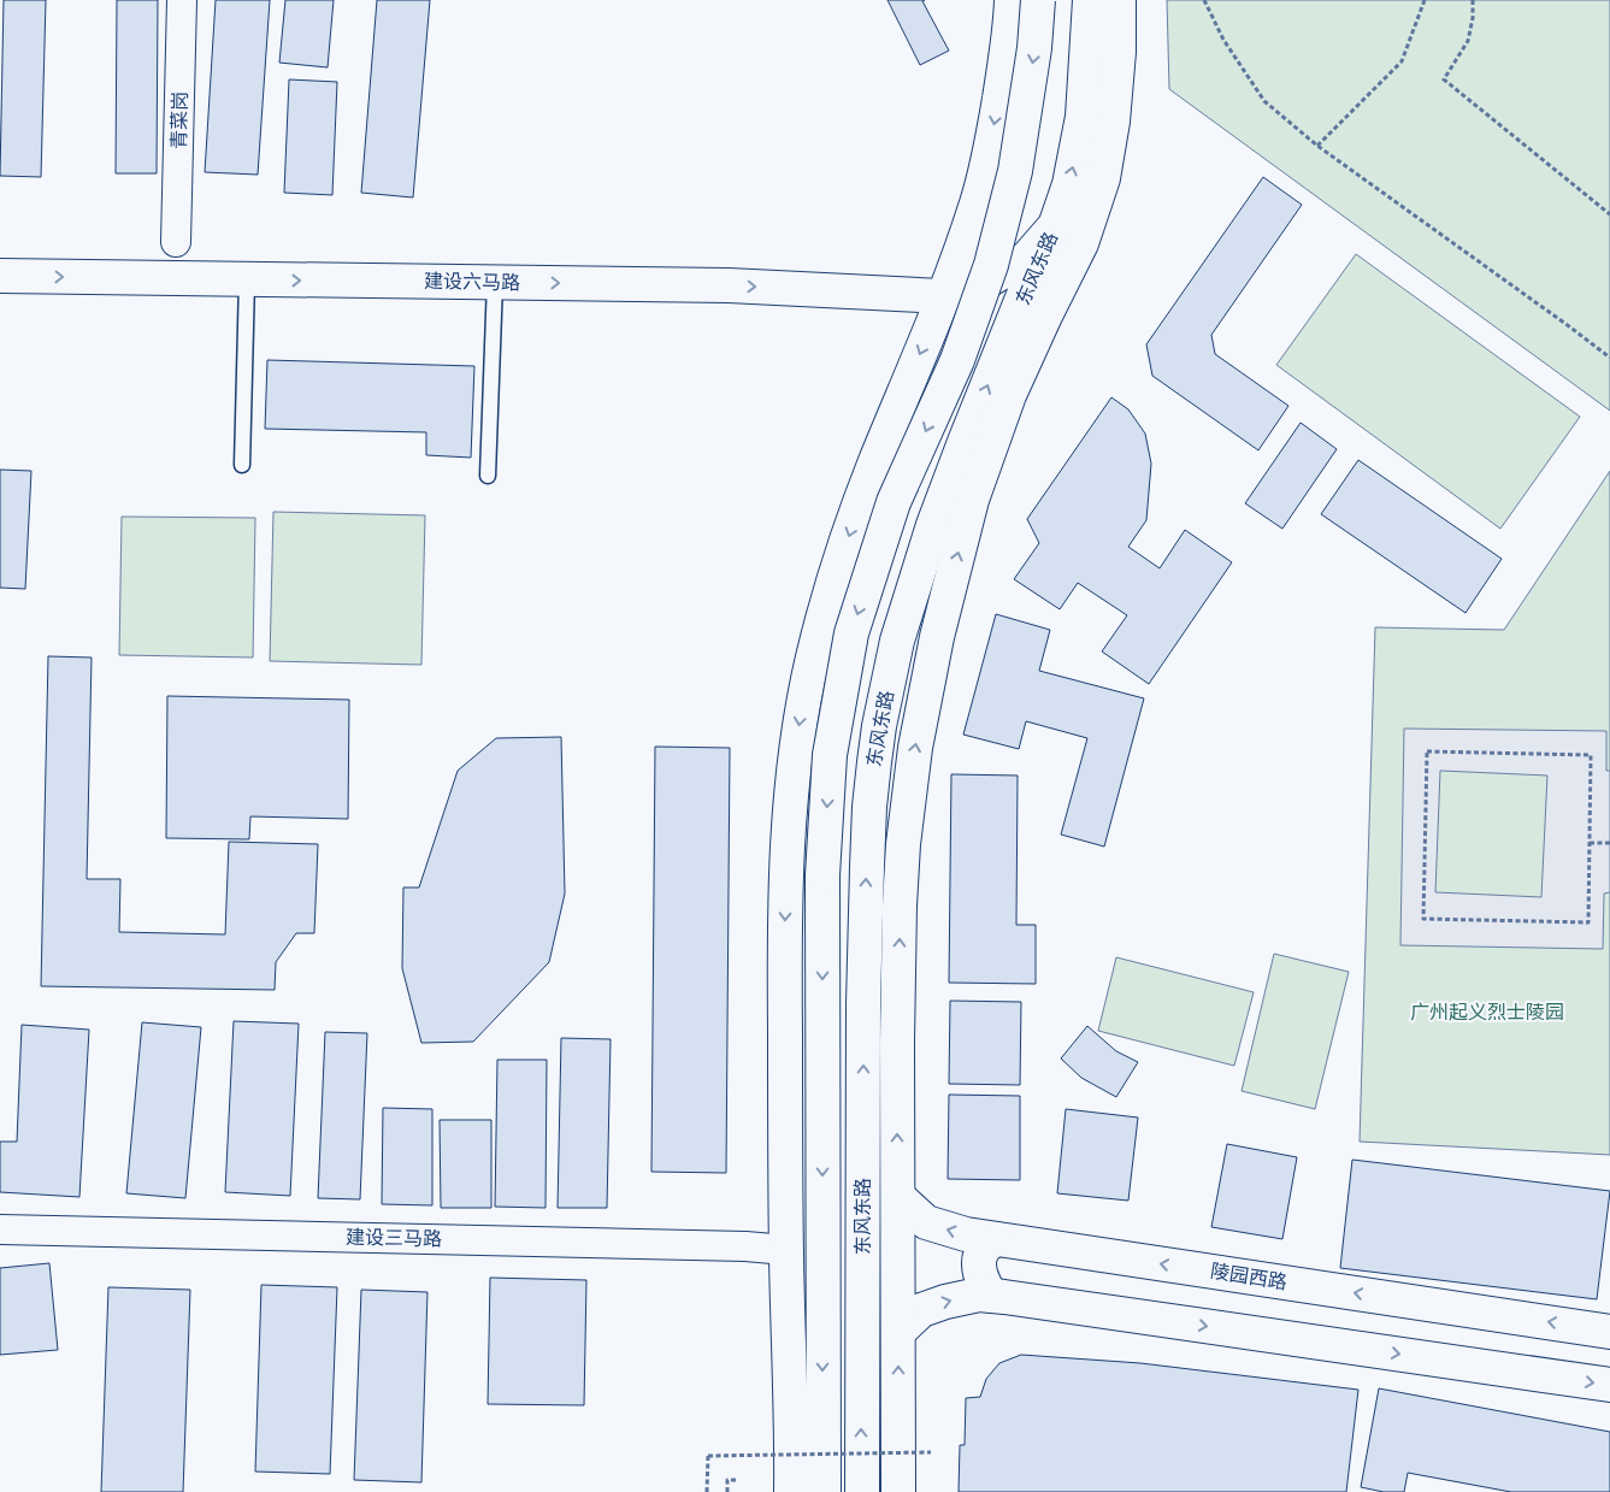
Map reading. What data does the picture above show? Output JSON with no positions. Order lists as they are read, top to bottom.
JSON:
{
  "streets": {
    "main road": ["东风东路", "建设六马路", "陵园西路"],
    "street": ["青菜岗", "建设三马路"]
  },
  "crossings": [
    ["东风东路", "建设六马路"],
    ["东风东路", "陵园西路"]
  ],
  "one_way": ["建设六马路"],
  "parks": ["广州起义烈士陵园"]
}
